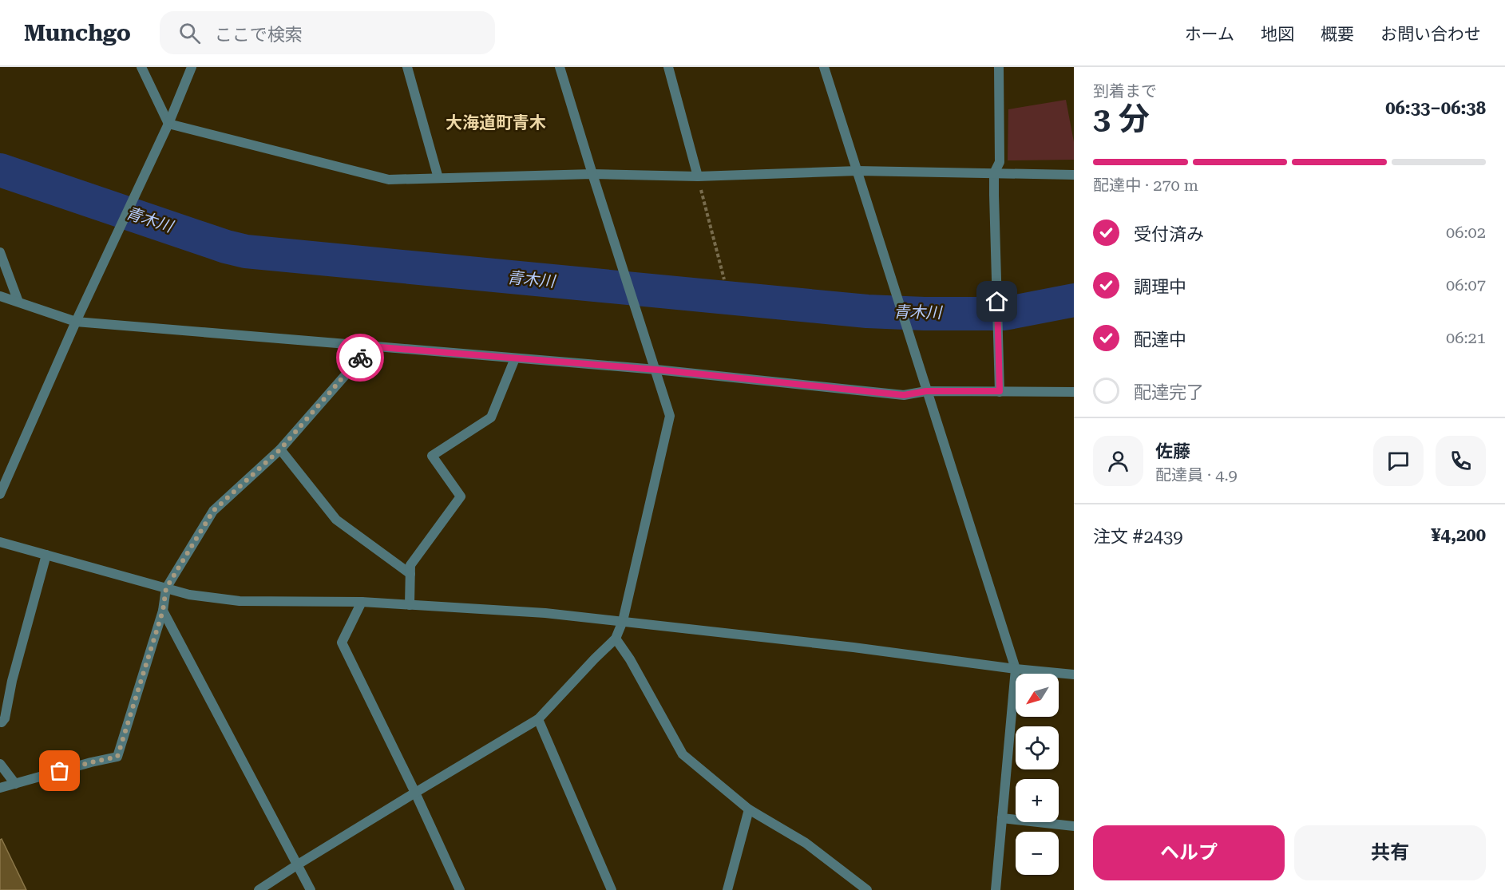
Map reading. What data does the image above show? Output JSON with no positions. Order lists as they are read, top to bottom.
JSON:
{
  "districts": ["大海道町青木"],
  "water": ["青木川"],
  "north": "bottom left",
  "page": {
    "header": "Munchgo",
    "search": "ここで検索",
    "nav": [
      "ホーム",
      "地図",
      "概要",
      "お問い合わせ"
    ],
    "heading": ["3 分", "到着まで", "06:33–06:38"],
    "panel": [
      "佐藤",
      "配達員 · 4.9",
      "注文 #2439",
      "¥4,200"
    ],
    "bar": "配達中 · 270 m",
    "list": [
      ["受付済み", "06:02"],
      ["調理中", "06:07"],
      ["配達中", "06:21"],
      "配達完了"
    ],
    "map_buttons": ["+", "−"],
    "buttons": ["ヘルプ", "共有"]
  }
}
